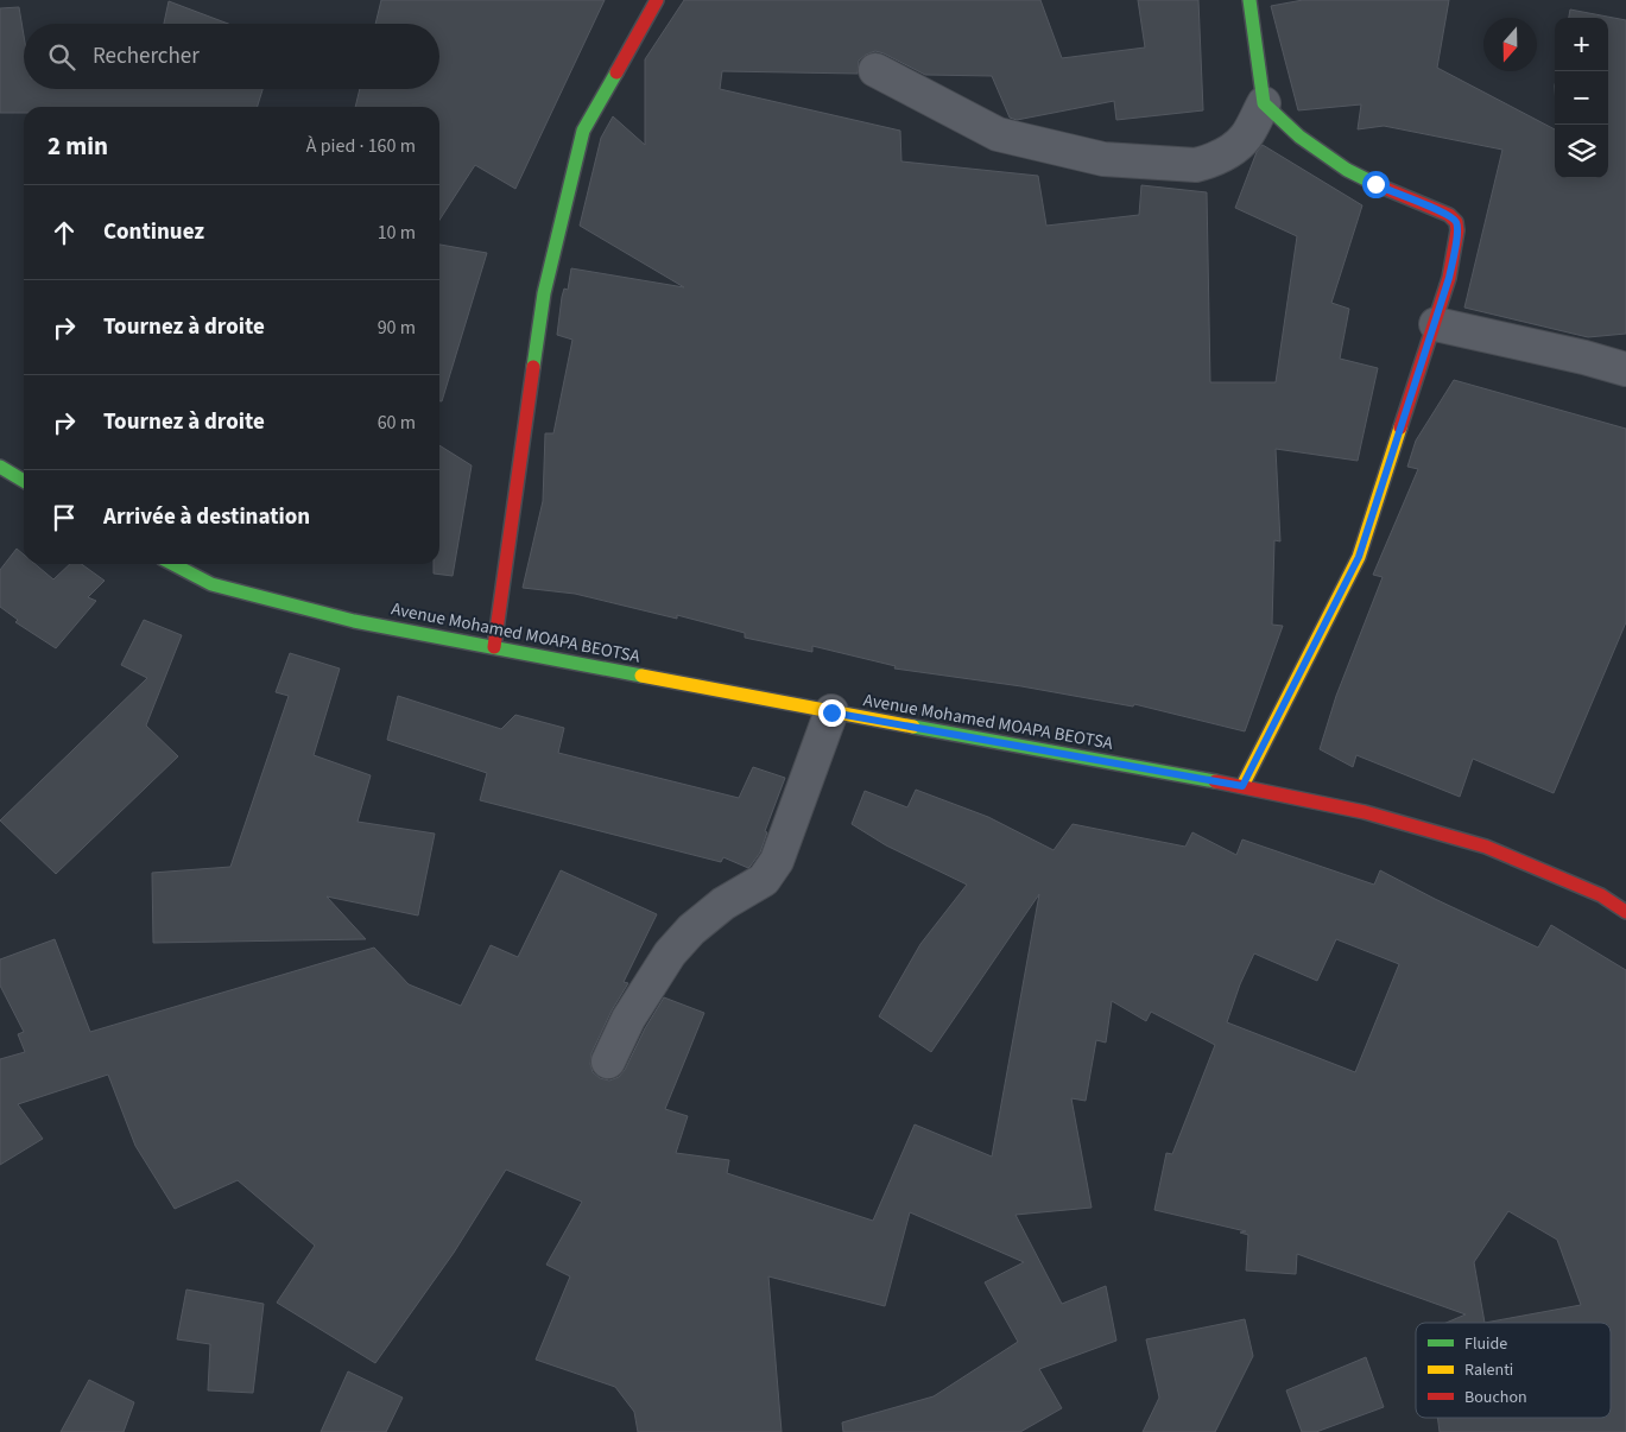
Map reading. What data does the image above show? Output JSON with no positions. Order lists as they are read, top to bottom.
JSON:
{
  "streets": {
    "street": ["Avenue Mohamed MOAPA BEOTSA"]
  },
  "legend": ["Fluide", "Ralenti", "Bouchon"],
  "north": "bottom",
  "page": {
    "map_buttons": ["+", "−"],
    "search": "Rechercher",
    "heading": ["2 min", "À pied · 160 m"],
    "list": [
      ["Continuez", "10 m"],
      ["Tournez à droite", "90 m"],
      ["Tournez à droite", "60 m"],
      "Arrivée à destination"
    ]
  }
}
